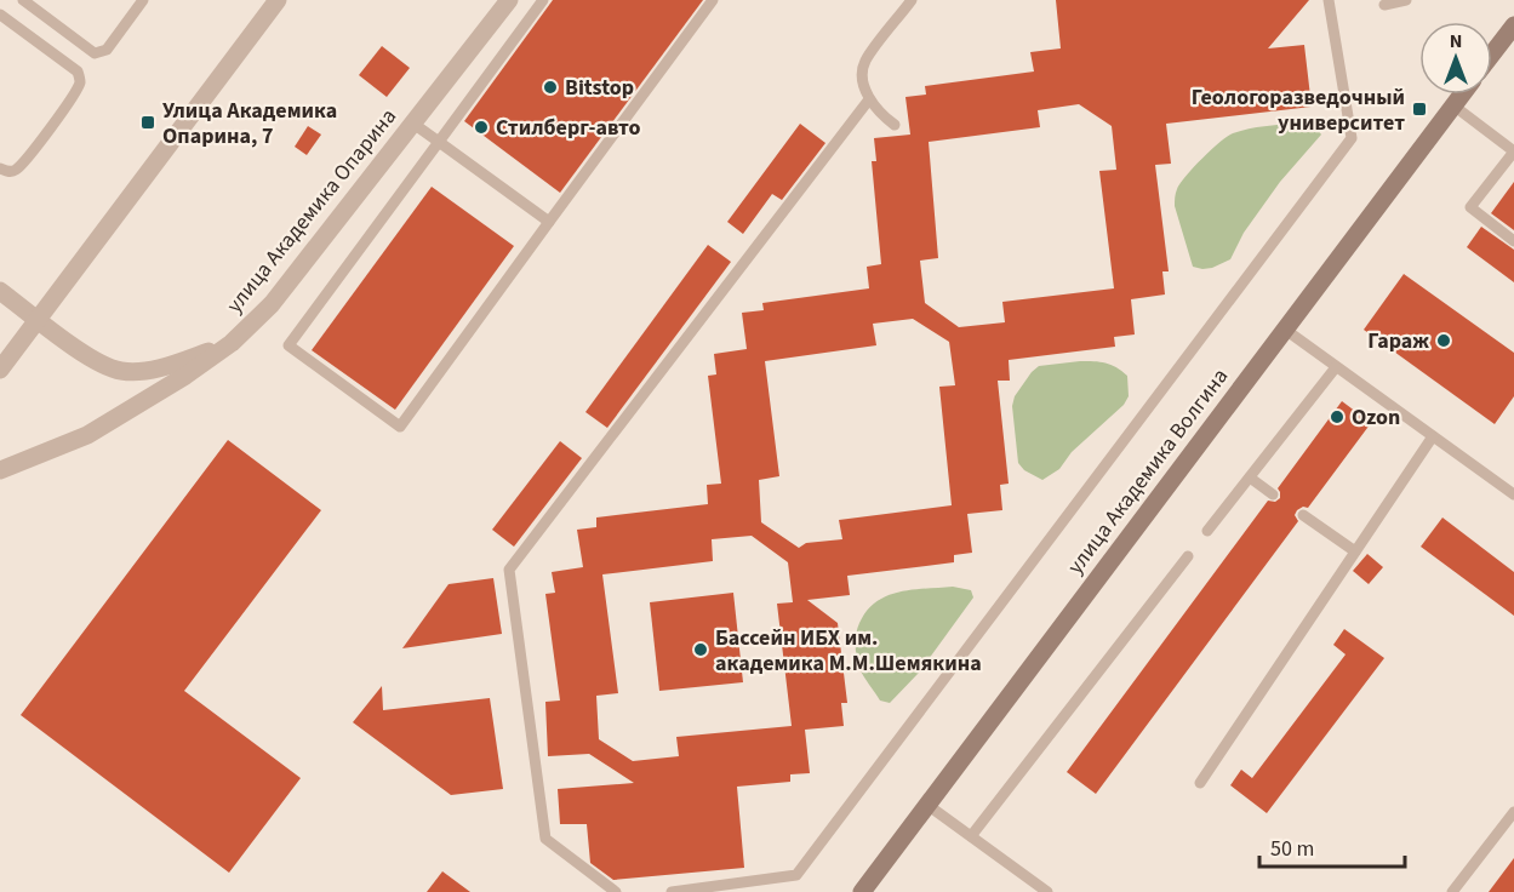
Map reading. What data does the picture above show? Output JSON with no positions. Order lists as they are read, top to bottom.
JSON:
{
  "streets": {
    "street": ["улица Академика Опарина", "улица Академика Волгина"]
  },
  "places": {
    "other": [
      "Bitstop",
      "Стилберг-авто",
      "Гараж",
      "Ozon",
      "Бассейн ИБХ им. академика М.М.Шемякина"
    ],
    "transit": ["Геологоразведочный университет", "Улица Академика Опарина, 7"]
  },
  "scale_bar": "50 m",
  "north": "top"
}
